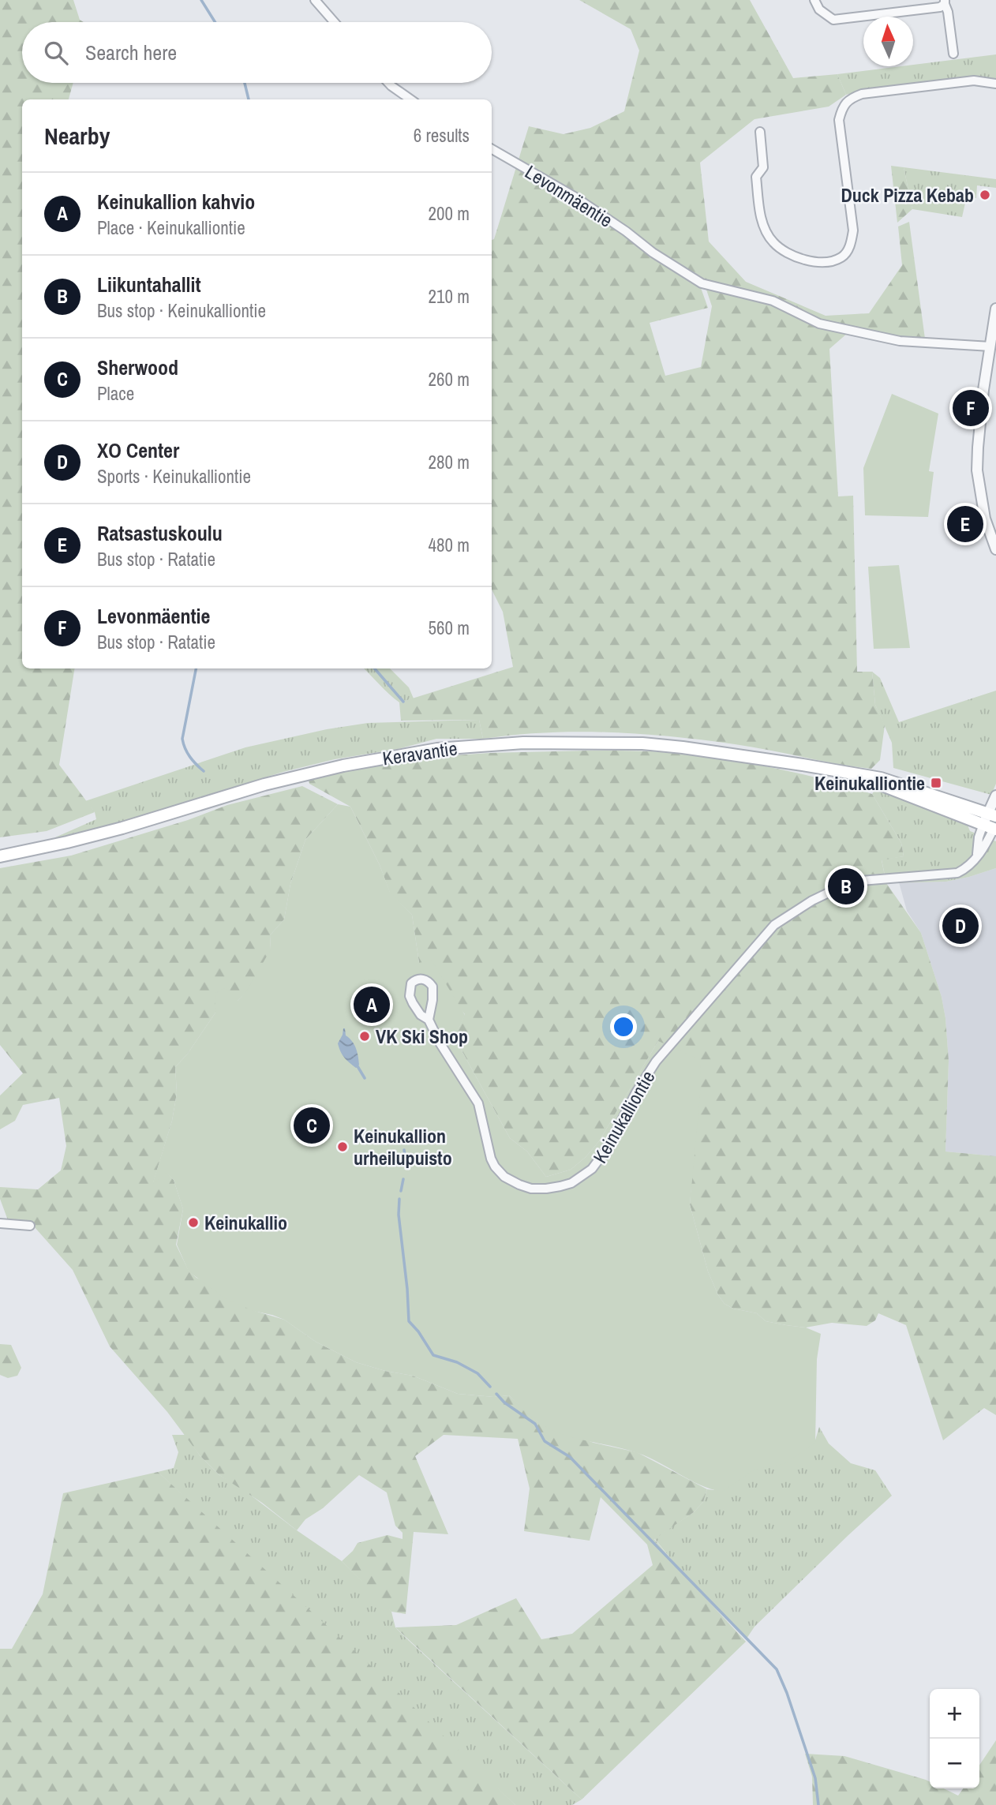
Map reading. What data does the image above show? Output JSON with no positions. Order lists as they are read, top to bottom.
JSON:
{
  "streets": {
    "main road": ["Keravantie"],
    "street": ["Levonmäentie", "Keinukalliontie"]
  },
  "crossings": [
    ["Keravantie", "Keinukalliontie"]
  ],
  "places": {
    "other": [
      "Duck Pizza Kebab",
      "VK Ski Shop",
      "Keinukallion urheilupuisto",
      "Keinukallio"
    ],
    "transit": ["Keinukalliontie"]
  },
  "north": "top",
  "page": {
    "search": "Search here",
    "heading": ["Nearby", "6 results"],
    "list": [
      {
        "mark": "A",
        "name": "Keinukallion kahvio",
        "note": "Place · Keinukalliontie",
        "value": "200 m"
      },
      {
        "mark": "B",
        "name": "Liikuntahallit",
        "note": "Bus stop · Keinukalliontie",
        "value": "210 m"
      },
      {
        "mark": "C",
        "name": "Sherwood",
        "note": "Place",
        "value": "260 m"
      },
      {
        "mark": "D",
        "name": "XO Center",
        "note": "Sports · Keinukalliontie",
        "value": "280 m"
      },
      {
        "mark": "E",
        "name": "Ratsastuskoulu",
        "note": "Bus stop · Ratatie",
        "value": "480 m"
      },
      {
        "mark": "F",
        "name": "Levonmäentie",
        "note": "Bus stop · Ratatie",
        "value": "560 m"
      }
    ],
    "pins": [
      "F",
      "E",
      "B",
      "D",
      "A",
      "C"
    ],
    "map_buttons": ["+", "−"]
  }
}
